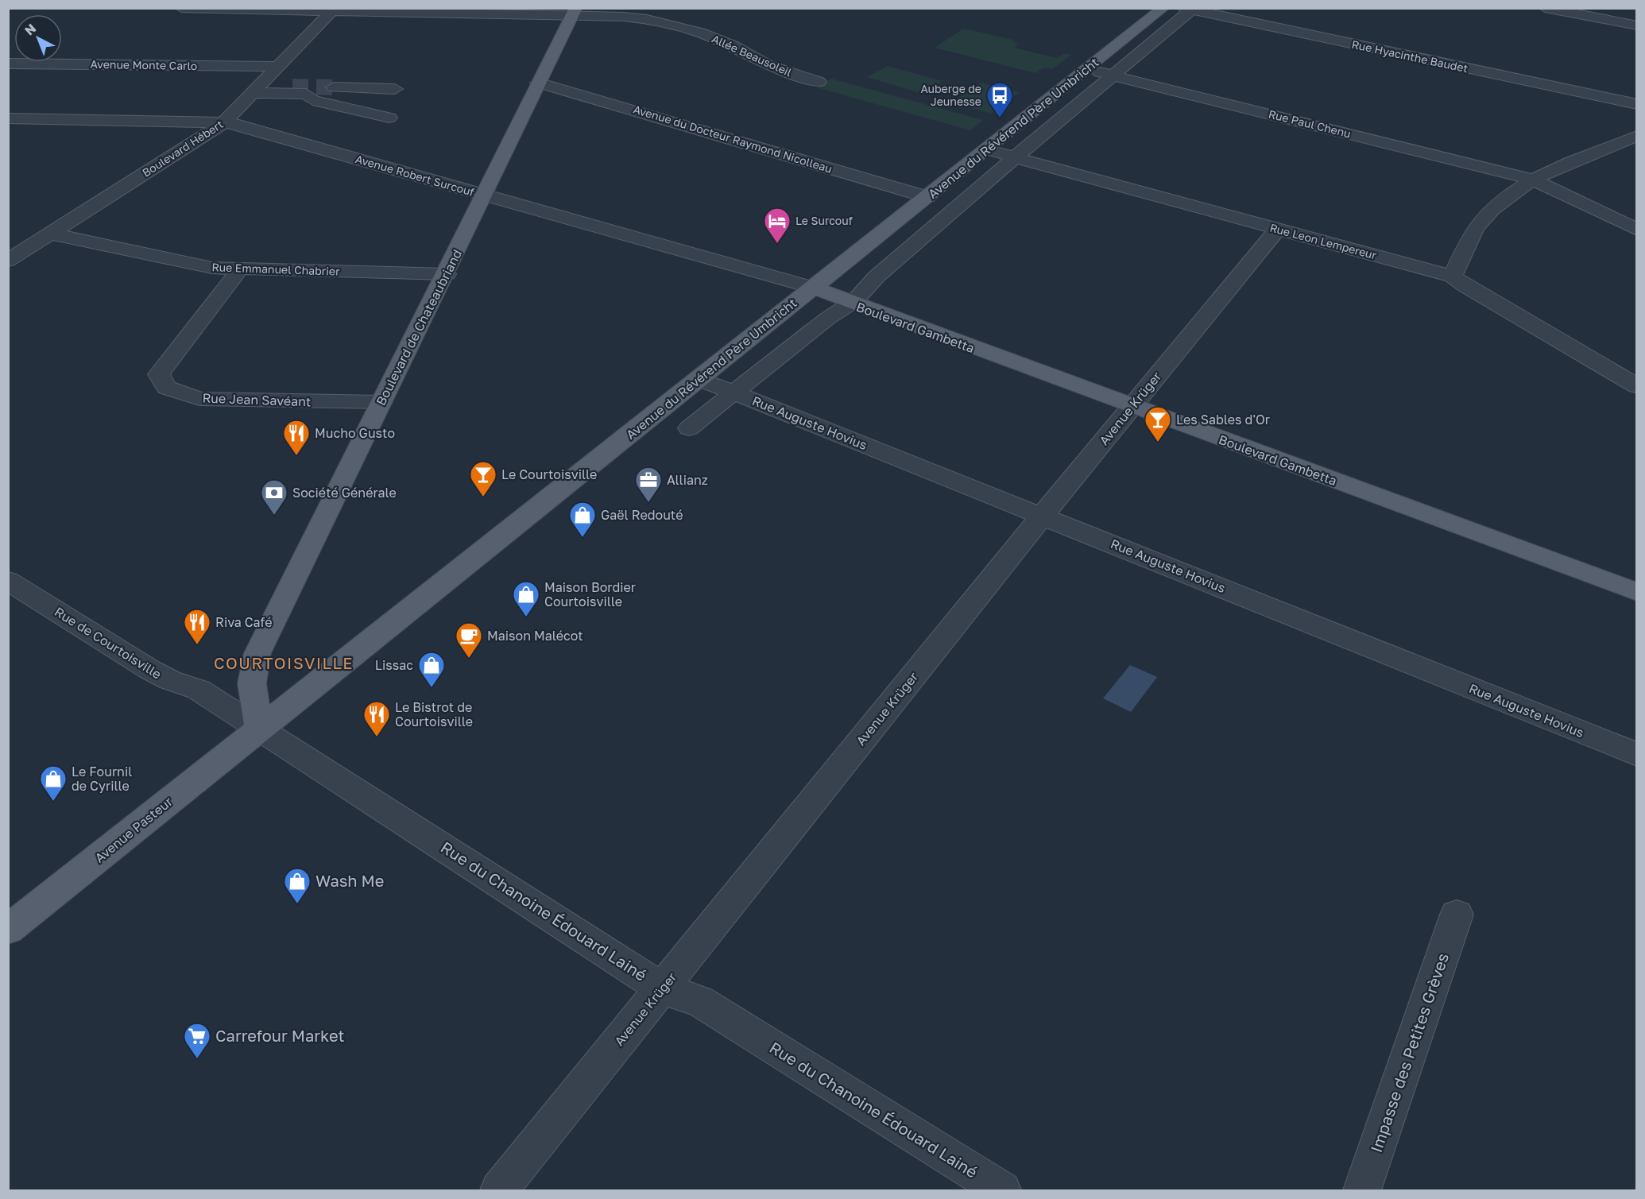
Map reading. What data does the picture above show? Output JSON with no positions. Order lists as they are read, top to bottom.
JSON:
{
  "streets": {
    "main road": [
      "Avenue du Révérend Père Umbricht",
      "Boulevard de Chateaubriand",
      "Boulevard Gambetta",
      "Avenue Pasteur"
    ],
    "street": [
      "Allée Beausoleil",
      "Rue Hyacinthe Baudet",
      "Avenue Monte Carlo",
      "Rue Paul Chenu",
      "Avenue du Docteur Raymond Nicolleau",
      "Boulevard Hébert",
      "Avenue Robert Surcouf",
      "Rue Leon Lempereur",
      "Rue Emmanuel Chabrier",
      "Rue Jean Savéant",
      "Avenue Krüger",
      "Rue Auguste Hovius",
      "Rue de Courtoisville",
      "Rue du Chanoine Édouard Lainé",
      "Impasse des Petites Grèves"
    ]
  },
  "crossings": [
    ["Allée Beausoleil", "Boulevard Hébert"],
    ["Allée Beausoleil", "Boulevard de Chateaubriand"],
    ["Avenue Monte Carlo", "Boulevard Hébert"],
    ["Rue Paul Chenu", "Avenue du Révérend Père Umbricht"],
    ["Avenue du Révérend Père Umbricht", "Avenue du Docteur Raymond Nicolleau"],
    ["Avenue du Révérend Père Umbricht", "Avenue Robert Surcouf"],
    ["Avenue du Révérend Père Umbricht", "Rue Leon Lempereur"],
    ["Avenue du Révérend Père Umbricht", "Boulevard de Chateaubriand"],
    ["Avenue du Révérend Père Umbricht", "Boulevard Gambetta"],
    ["Avenue du Révérend Père Umbricht", "Rue Auguste Hovius"],
    ["Avenue du Révérend Père Umbricht", "Rue de Courtoisville"],
    ["Avenue du Révérend Père Umbricht", "Avenue Pasteur"],
    ["Avenue du Révérend Père Umbricht", "Rue du Chanoine Édouard Lainé"],
    ["Avenue du Docteur Raymond Nicolleau", "Boulevard de Chateaubriand"],
    ["Boulevard Hébert", "Avenue Robert Surcouf"],
    ["Boulevard Hébert", "Rue Emmanuel Chabrier"],
    ["Avenue Robert Surcouf", "Boulevard de Chateaubriand"],
    ["Avenue Robert Surcouf", "Boulevard Gambetta"],
    ["Rue Leon Lempereur", "Avenue Krüger"],
    ["Rue Emmanuel Chabrier", "Boulevard de Chateaubriand"],
    ["Rue Emmanuel Chabrier", "Rue Jean Savéant"],
    ["Boulevard de Chateaubriand", "Rue Jean Savéant"],
    ["Boulevard de Chateaubriand", "Rue de Courtoisville"],
    ["Boulevard de Chateaubriand", "Avenue Pasteur"],
    ["Boulevard de Chateaubriand", "Rue du Chanoine Édouard Lainé"],
    ["Boulevard Gambetta", "Avenue Krüger"],
    ["Avenue Krüger", "Rue Auguste Hovius"],
    ["Avenue Krüger", "Rue du Chanoine Édouard Lainé"],
    ["Rue de Courtoisville", "Avenue Pasteur"],
    ["Rue de Courtoisville", "Rue du Chanoine Édouard Lainé"],
    ["Avenue Pasteur", "Rue du Chanoine Édouard Lainé"]
  ],
  "districts": ["COURTOISVILLE"],
  "places": {
    "bus stop": ["Auberge de Jeunesse"],
    "hotel": ["Le Surcouf"],
    "bar": ["Les Sables d'Or", "Le Courtoisville"],
    "restaurant": ["Mucho Gusto", "Riva Café", "Le Bistrot de Courtoisville"],
    "office": ["Allianz"],
    "bank": ["Société Générale"],
    "shop": [
      "Gaël Redouté",
      "Maison Bordier Courtoisville",
      "Lissac",
      "Le Fournil de Cyrille",
      "Wash Me"
    ],
    "cafe": ["Maison Malécot"],
    "supermarket": ["Carrefour Market"]
  },
  "north": "top left"
}
